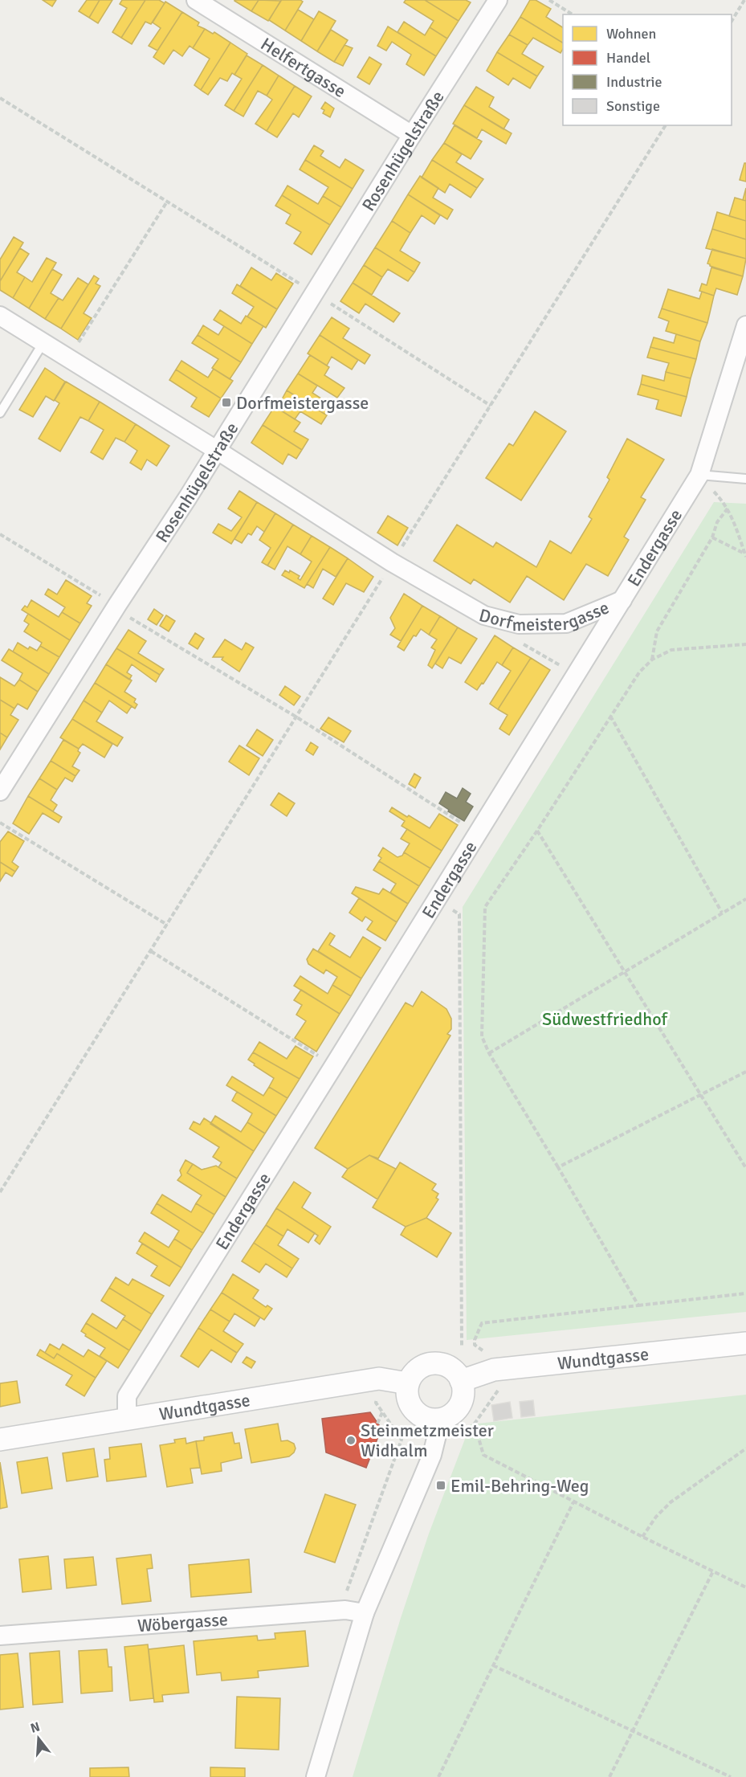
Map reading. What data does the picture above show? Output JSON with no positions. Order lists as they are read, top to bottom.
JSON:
{
  "streets": {
    "street": [
      "Helfertgasse",
      "Rosenhügelstraße",
      "Endergasse",
      "Dorfmeistergasse",
      "Wundtgasse",
      "Wöbergasse"
    ]
  },
  "crossings": [
    ["Helfertgasse", "Rosenhügelstraße"],
    ["Rosenhügelstraße", "Dorfmeistergasse"],
    ["Endergasse", "Dorfmeistergasse"],
    ["Endergasse", "Wundtgasse"]
  ],
  "parks": ["Südwestfriedhof"],
  "places": {
    "transit": ["Dorfmeistergasse", "Emil-Behring-Weg"],
    "other": ["Steinmetzmeister Widhalm"]
  },
  "legend": [
    "Wohnen",
    "Handel",
    "Industrie",
    "Sonstige"
  ],
  "north": "top"
}
